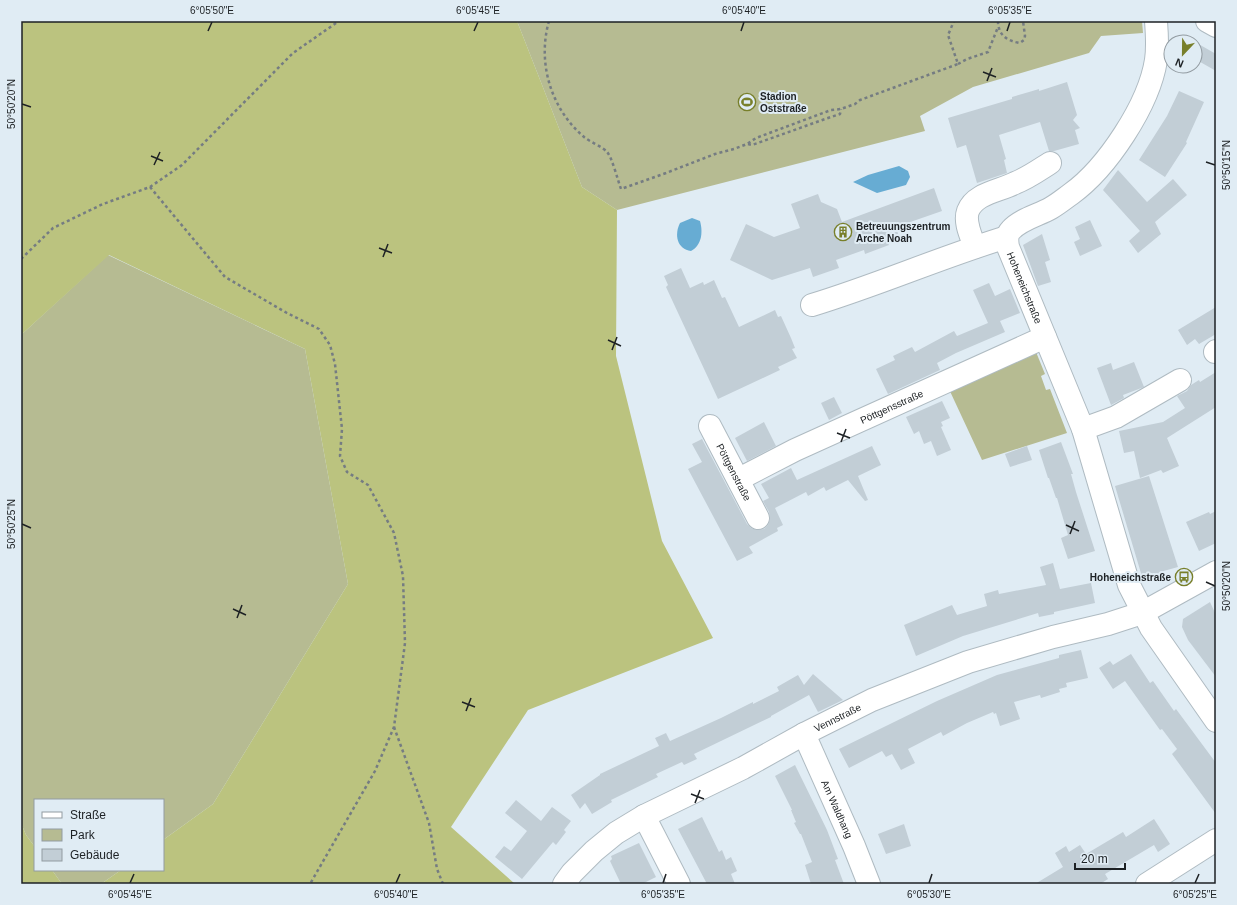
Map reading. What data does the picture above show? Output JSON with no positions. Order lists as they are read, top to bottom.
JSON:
{
  "streets": {
    "street": [
      "Hoheneichstraße",
      "Pöttgensstraße",
      "Pöttgenstraße",
      "Vennstraße",
      "Am Waldhang"
    ]
  },
  "crossings": [
    ["Hoheneichstraße", "Pöttgensstraße"],
    ["Hoheneichstraße", "Vennstraße"],
    ["Pöttgensstraße", "Pöttgenstraße"],
    ["Vennstraße", "Am Waldhang"]
  ],
  "places": {
    "sports": ["Stadion Oststraße"],
    "building": ["Betreuungszentrum Arche Noah"],
    "bus stop": ["Hoheneichstraße"]
  },
  "legend": ["Straße", "Park", "Gebäude"],
  "scale_bar": "20 m",
  "north": "bottom",
  "coordinates": [
    "6°05'50\"E",
    "6°05'45\"E",
    "6°05'40\"E",
    "6°05'35\"E",
    "50°50'20\"N",
    "50°50'15\"N",
    "50°50'25\"N",
    "6°05'30\"E",
    "6°05'25\"E"
  ]
}
